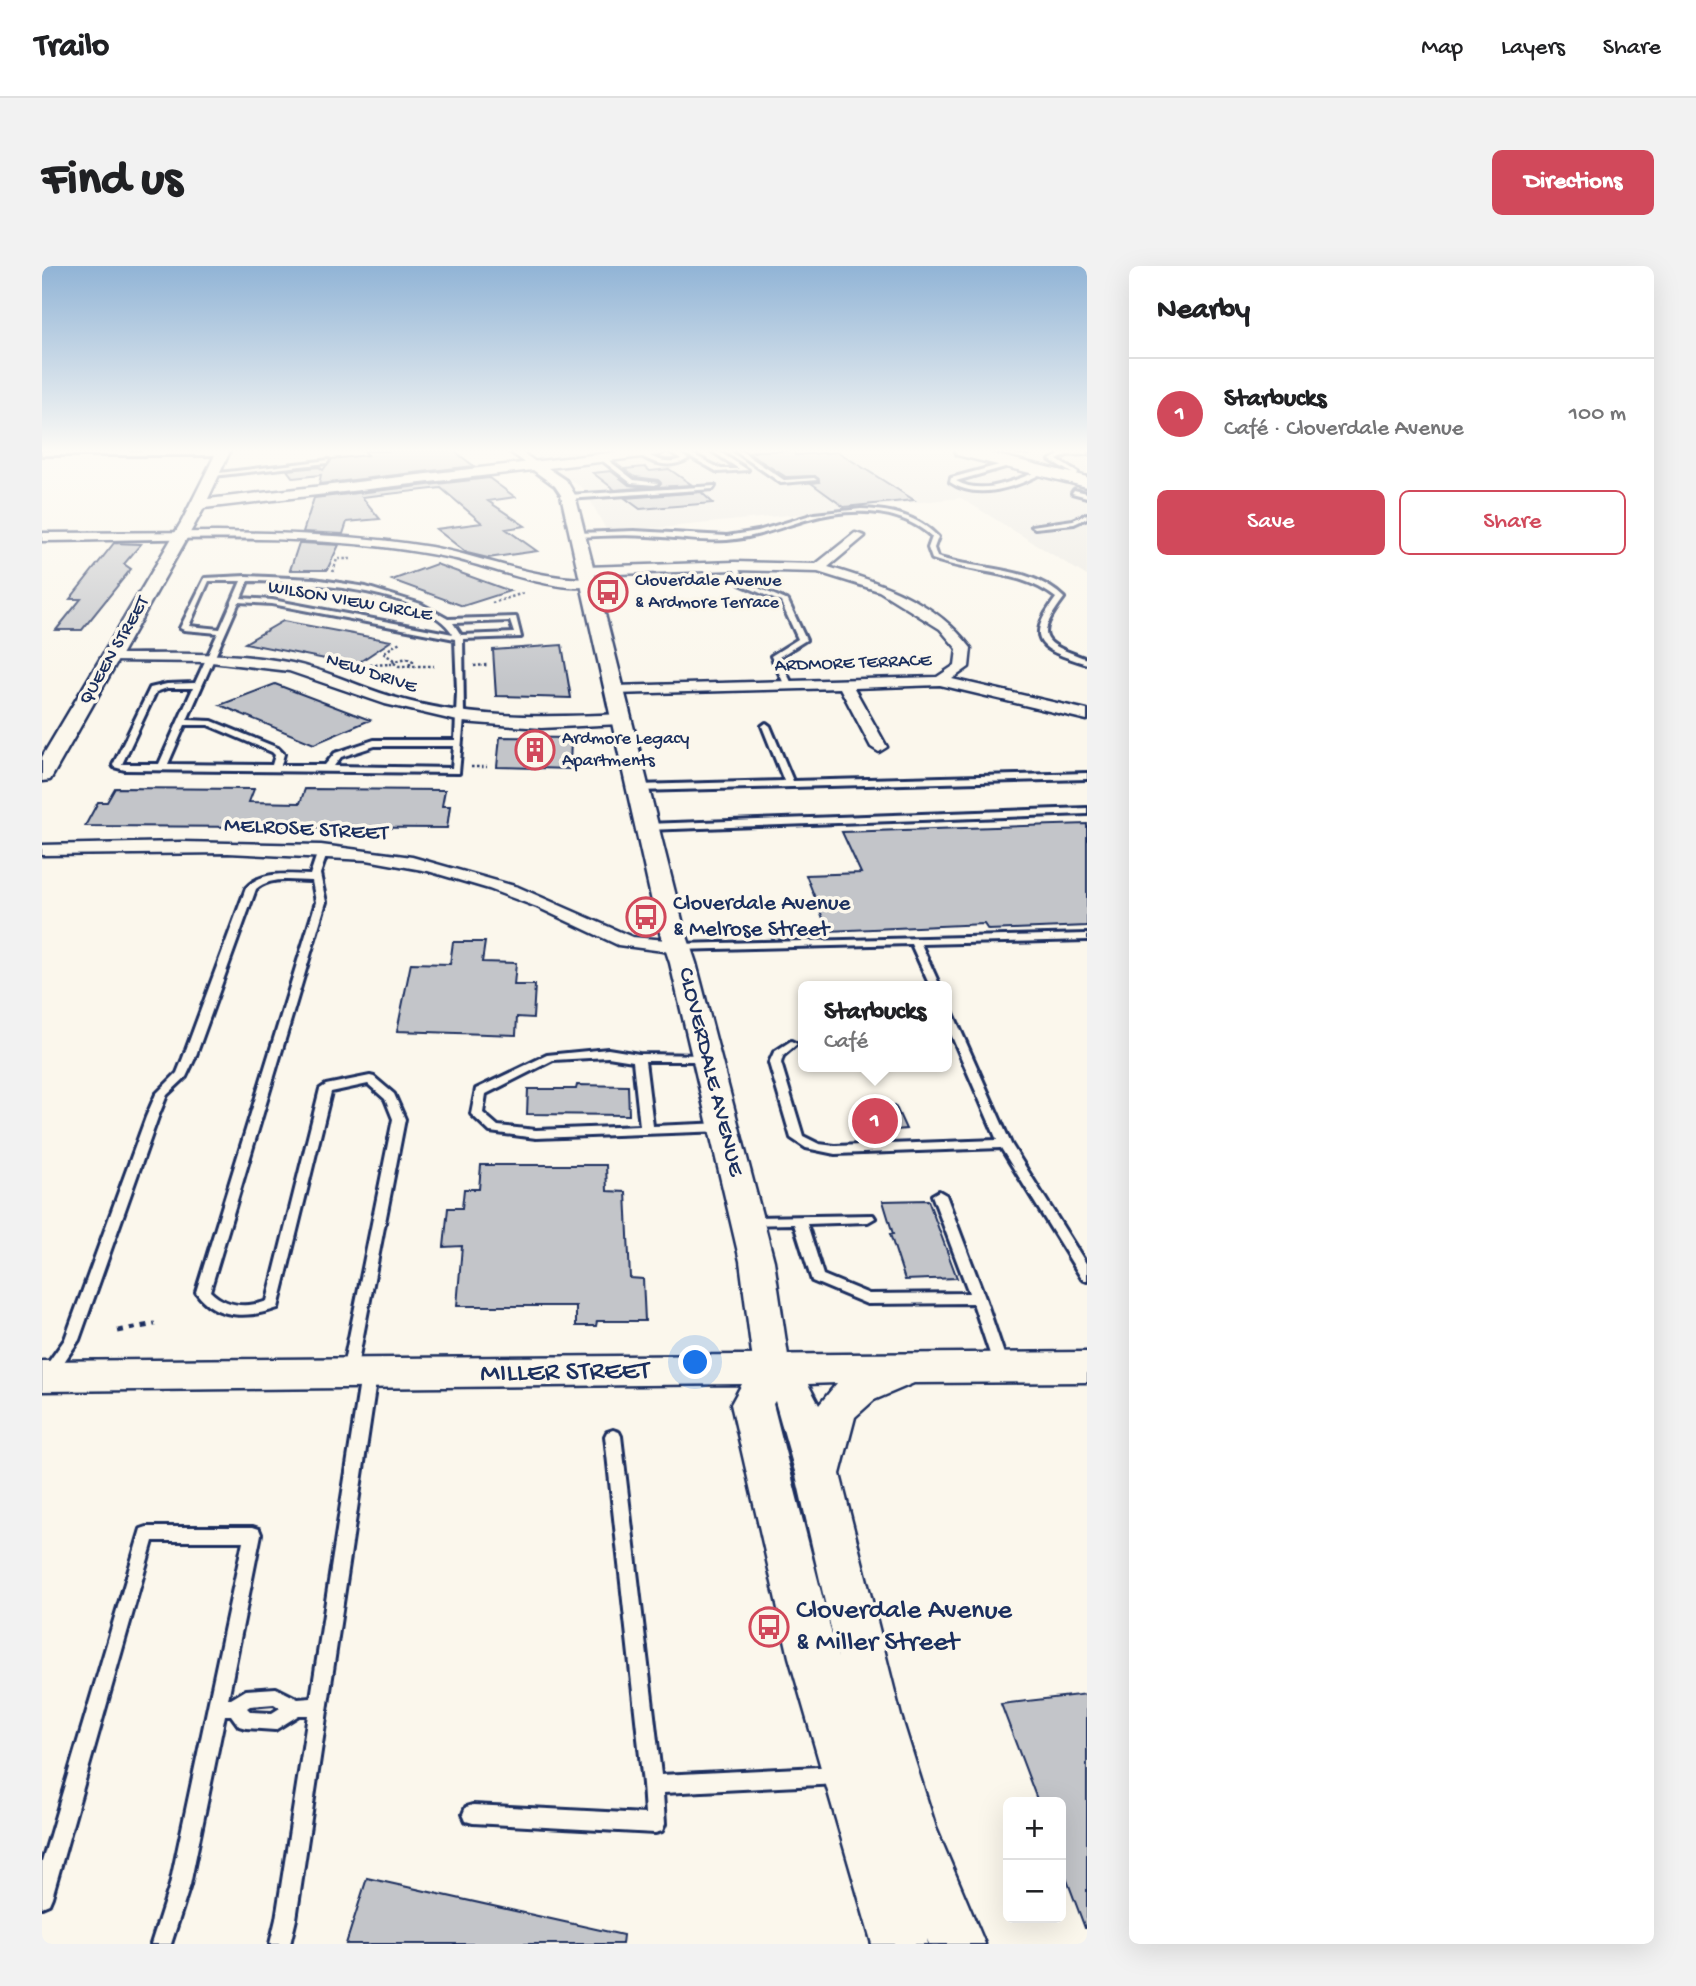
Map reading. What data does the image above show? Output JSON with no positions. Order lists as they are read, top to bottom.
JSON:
{
  "streets": {
    "main road": ["MILLER STREET"],
    "street": [
      "QUEEN STREET",
      "ARDMORE TERRACE",
      "NEW DRIVE",
      "MELROSE STREET",
      "CLOVERDALE AVENUE"
    ],
    "lane": ["WILSON VIEW CIRCLE"]
  },
  "crossings": [
    ["WILSON VIEW CIRCLE", "NEW DRIVE"],
    ["QUEEN STREET", "ARDMORE TERRACE"],
    ["QUEEN STREET", "NEW DRIVE"],
    ["ARDMORE TERRACE", "CLOVERDALE AVENUE"],
    ["NEW DRIVE", "CLOVERDALE AVENUE"],
    ["MELROSE STREET", "CLOVERDALE AVENUE"],
    ["CLOVERDALE AVENUE", "MILLER STREET"]
  ],
  "places": {
    "bus stop": ["Cloverdale Avenue & Ardmore Terrace", "Cloverdale Avenue & Melrose Street", "Cloverdale Avenue & Miller Street"],
    "building": ["Ardmore Legacy Apartments"]
  },
  "page": {
    "header": "Trailo",
    "nav": ["Map", "Layers", "Share"],
    "buttons": [
      "Directions",
      ["Save", "Share"]
    ],
    "title": "Find us",
    "heading": "Nearby",
    "list": [
      {
        "mark": "1",
        "name": "Starbucks",
        "note": "Café · Cloverdale Avenue",
        "value": "100 m"
      }
    ],
    "popup": ["Starbucks", "Café"],
    "pins": "1",
    "map_buttons": ["+", "−"]
  }
}
